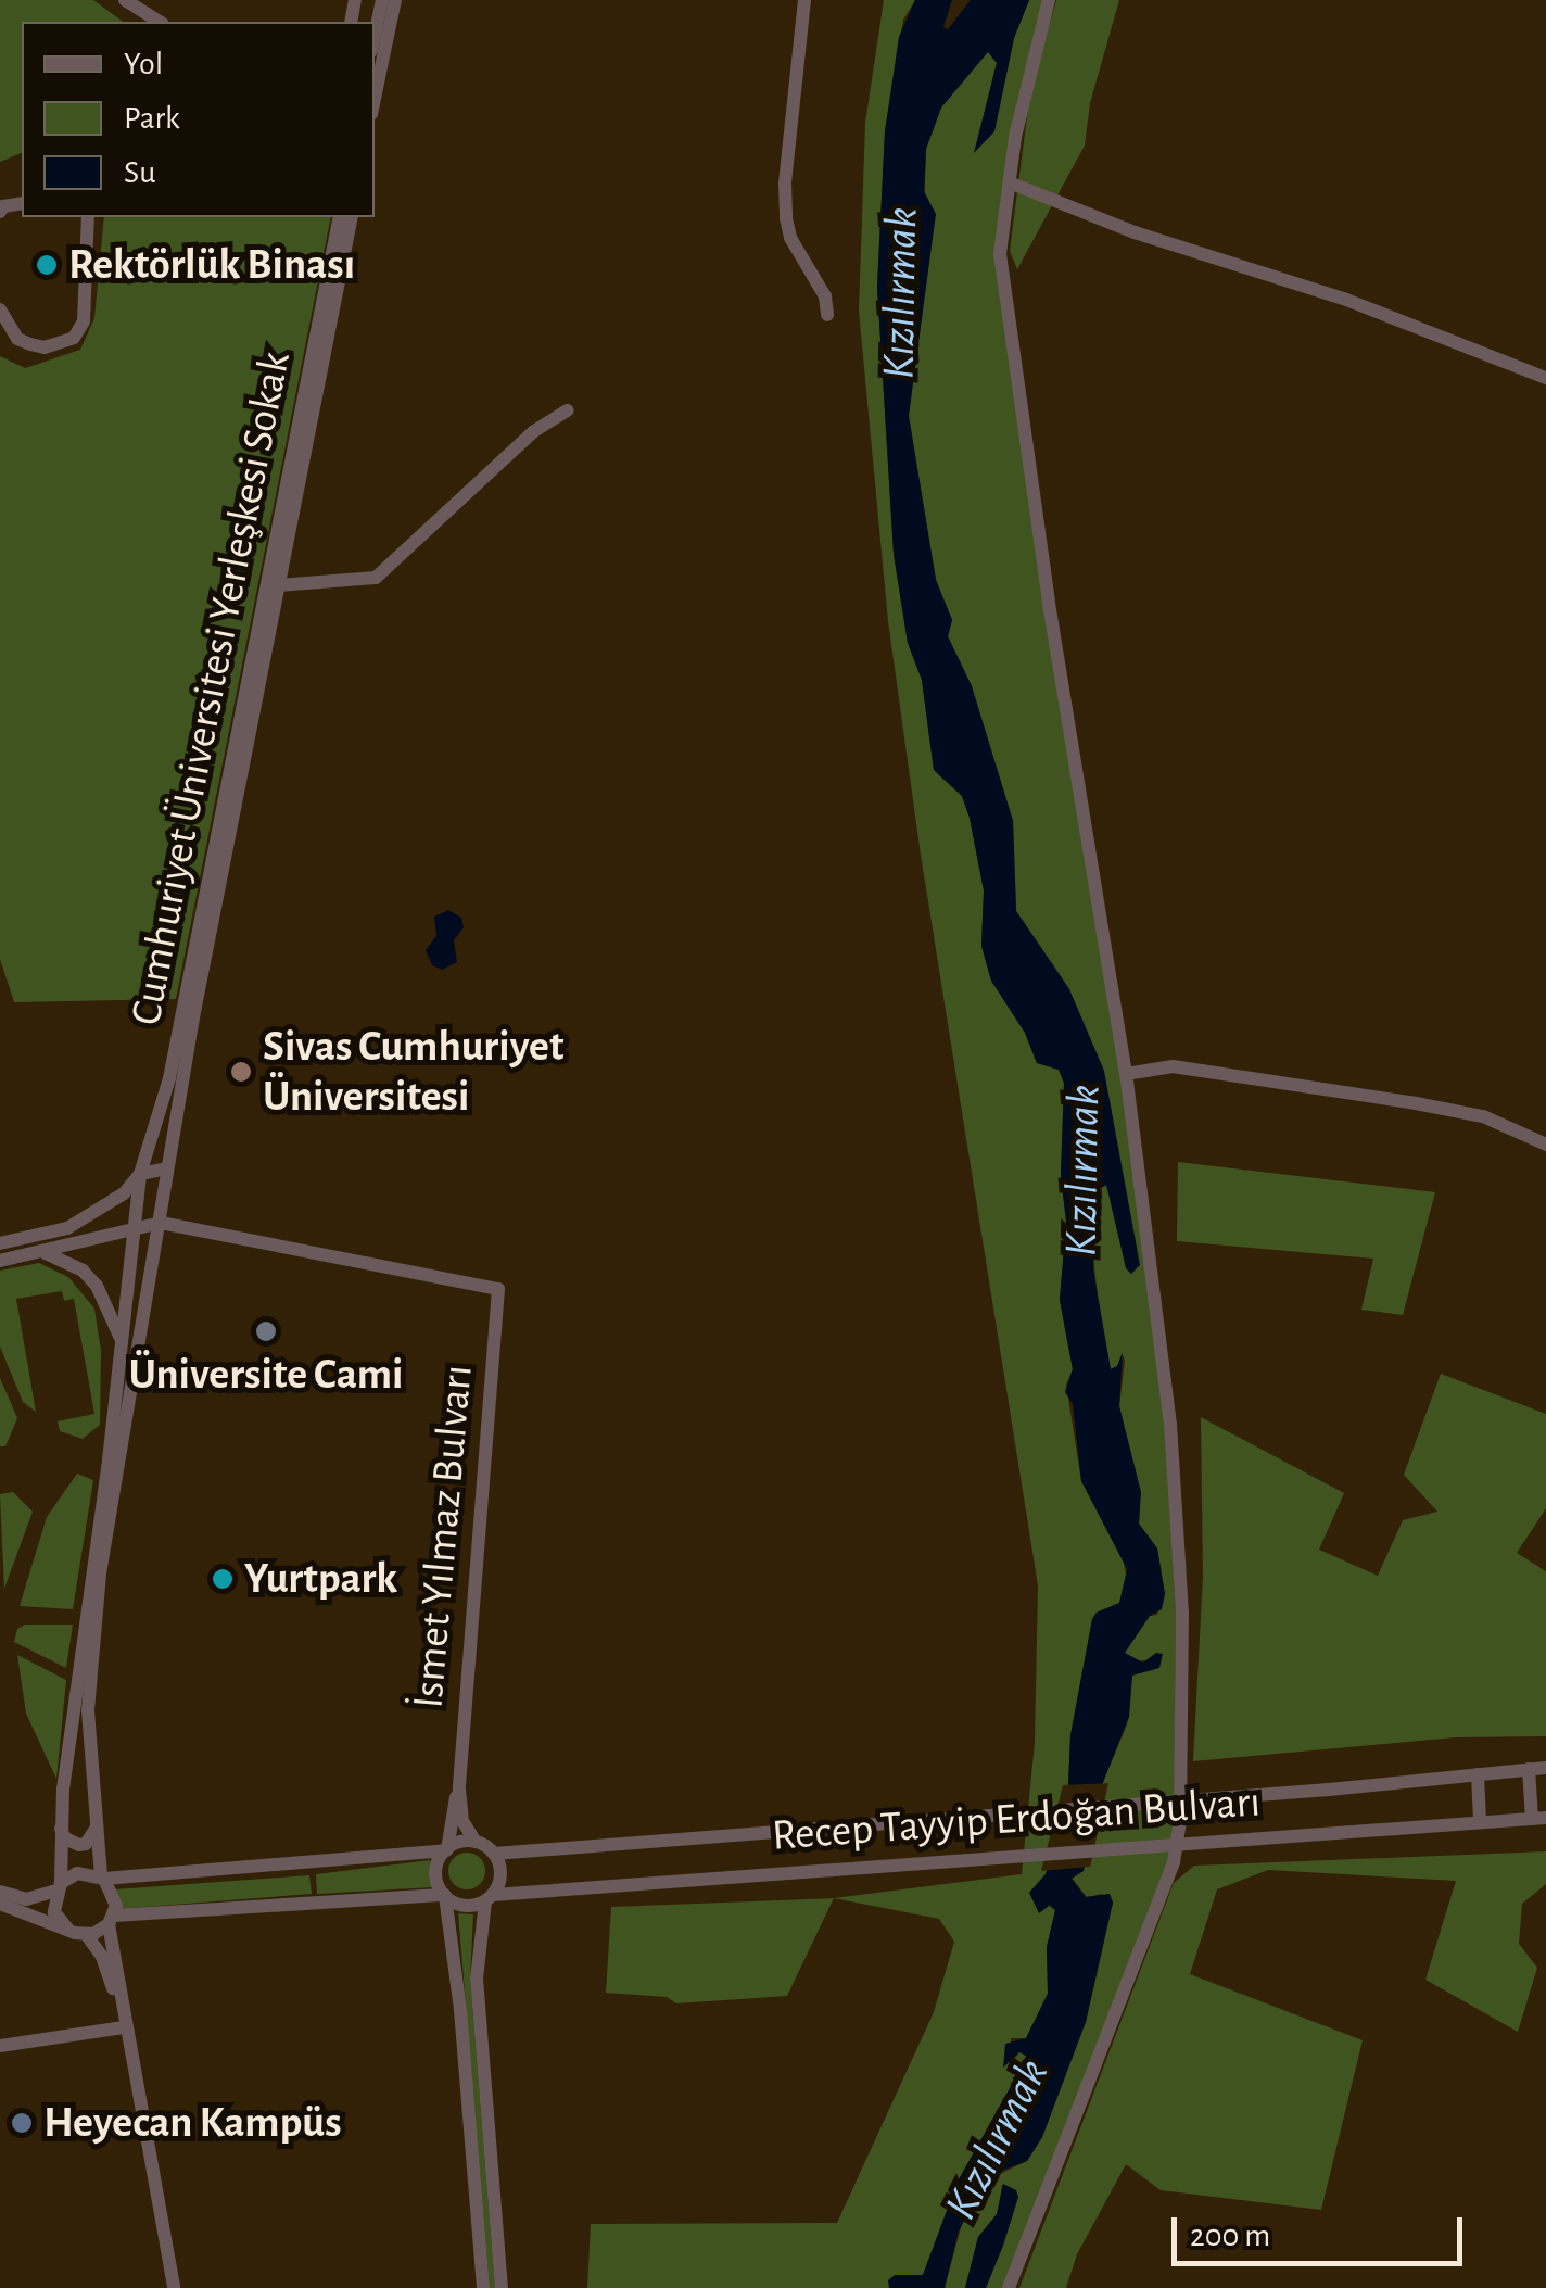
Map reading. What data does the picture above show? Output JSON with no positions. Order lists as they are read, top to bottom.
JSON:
{
  "streets": {
    "street": ["Cumhuriyet Üniversitesi Yerleşkesi Sokak", "İsmet Yılmaz Bulvarı", "Recep Tayyip Erdoğan Bulvarı"]
  },
  "crossings": [
    ["Cumhuriyet Üniversitesi Yerleşkesi Sokak", "İsmet Yılmaz Bulvarı"],
    ["İsmet Yılmaz Bulvarı", "Recep Tayyip Erdoğan Bulvarı"]
  ],
  "water": ["Kızılırmak"],
  "places": [
    "Rektörlük Binası",
    "Sivas Cumhuriyet Üniversitesi",
    "Üniversite Cami",
    "Yurtpark",
    "Heyecan Kampüs"
  ],
  "legend": ["Yol", "Park", "Su"],
  "scale_bar": "200 m"
}
